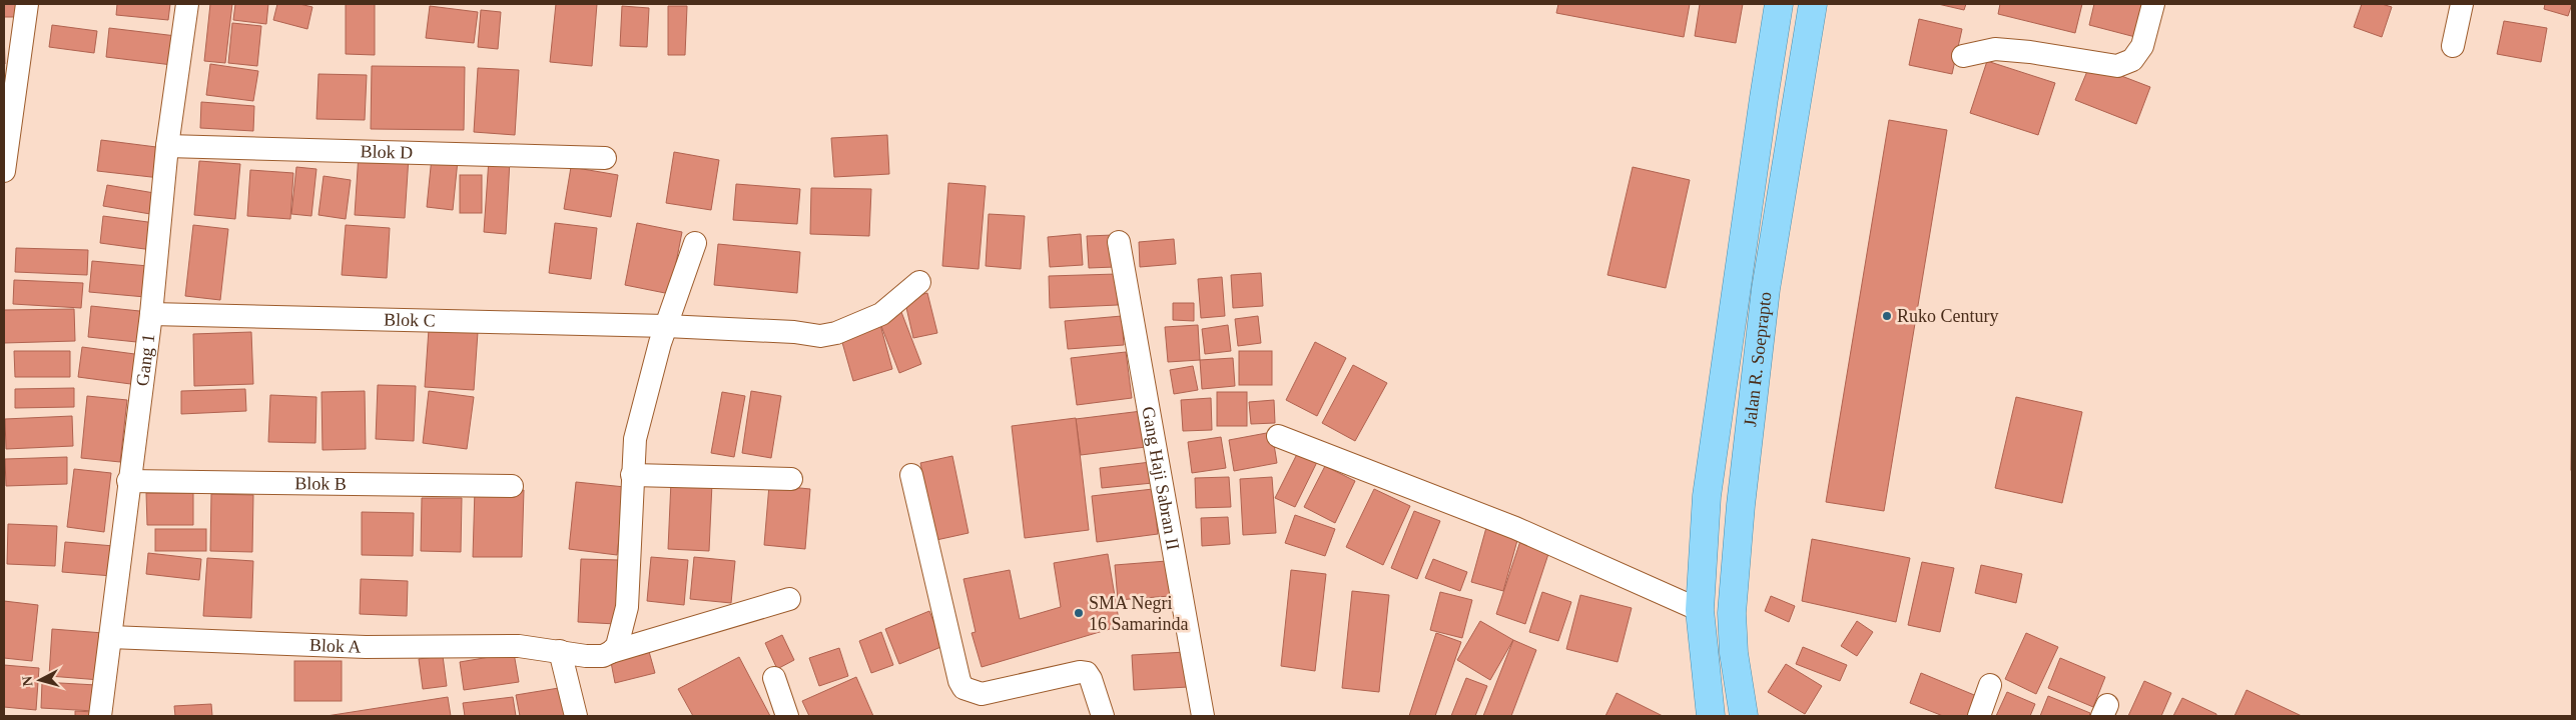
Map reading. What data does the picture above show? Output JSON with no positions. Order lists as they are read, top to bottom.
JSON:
{
  "streets": {
    "main road": ["Jalan R. Soeprapto"],
    "street": [
      "Blok D",
      "Blok C",
      "Gang 1",
      "Gang Haji Sabran II",
      "Blok B",
      "Blok A"
    ]
  },
  "crossings": [
    ["Blok D", "Gang 1"],
    ["Blok C", "Gang 1"],
    ["Gang 1", "Blok B"],
    ["Gang 1", "Blok A"]
  ],
  "places": ["Ruko Century", "SMA Negri 16 Samarinda"],
  "north": "left"
}
